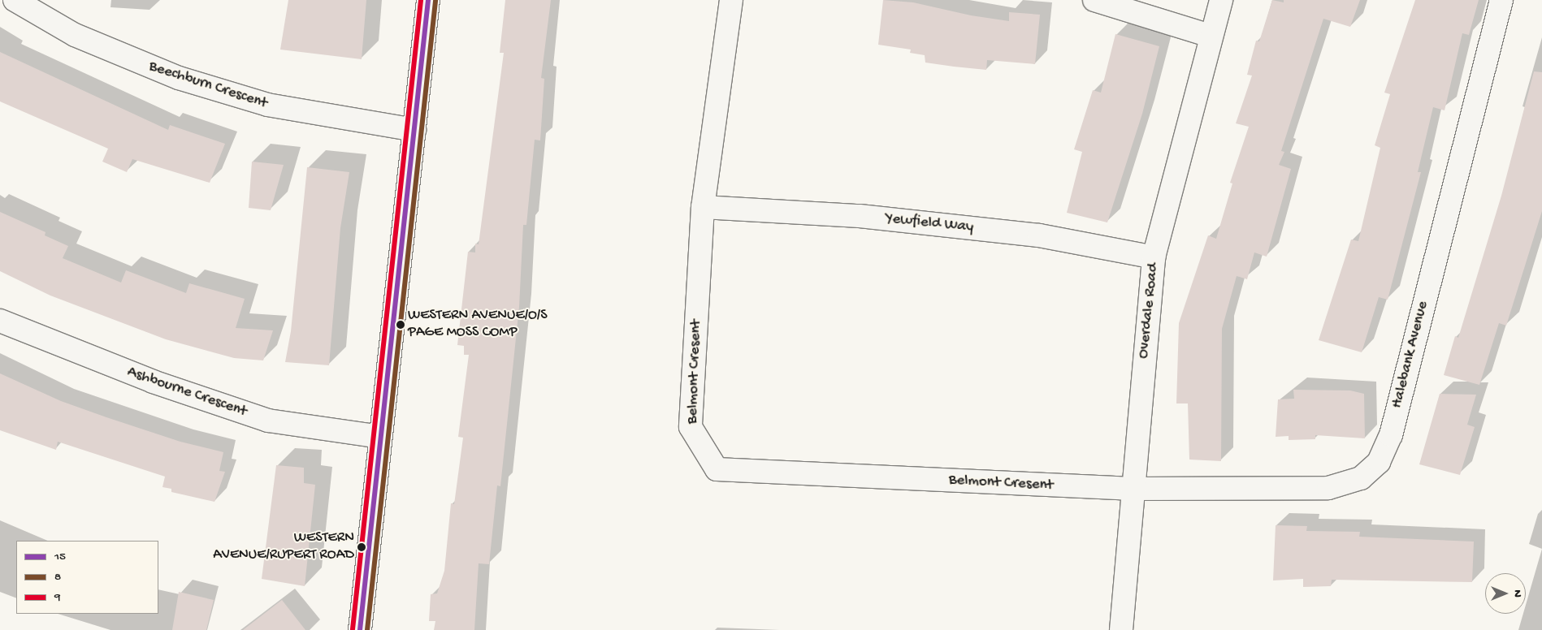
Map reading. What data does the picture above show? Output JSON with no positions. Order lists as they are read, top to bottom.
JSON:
{
  "streets": {
    "street": [
      "Beechburn Crescent",
      "Yewfield Way",
      "Overdale Road",
      "Halebank Avenue",
      "Belmont Cresent",
      "Ashbourne Crescent"
    ]
  },
  "crossings": [
    ["Yewfield Way", "Overdale Road"],
    ["Yewfield Way", "Belmont Cresent"],
    ["Overdale Road", "Halebank Avenue"],
    ["Overdale Road", "Belmont Cresent"],
    ["Halebank Avenue", "Belmont Cresent"]
  ],
  "places": ["WESTERN AVENUE/O/S PAGE MOSS COMP", "WESTERN AVENUE/RUPERT ROAD"],
  "lines": ["transit line 15", "transit line 9", "transit line 8"],
  "legend": ["15", "8", "9"],
  "north": "right"
}
